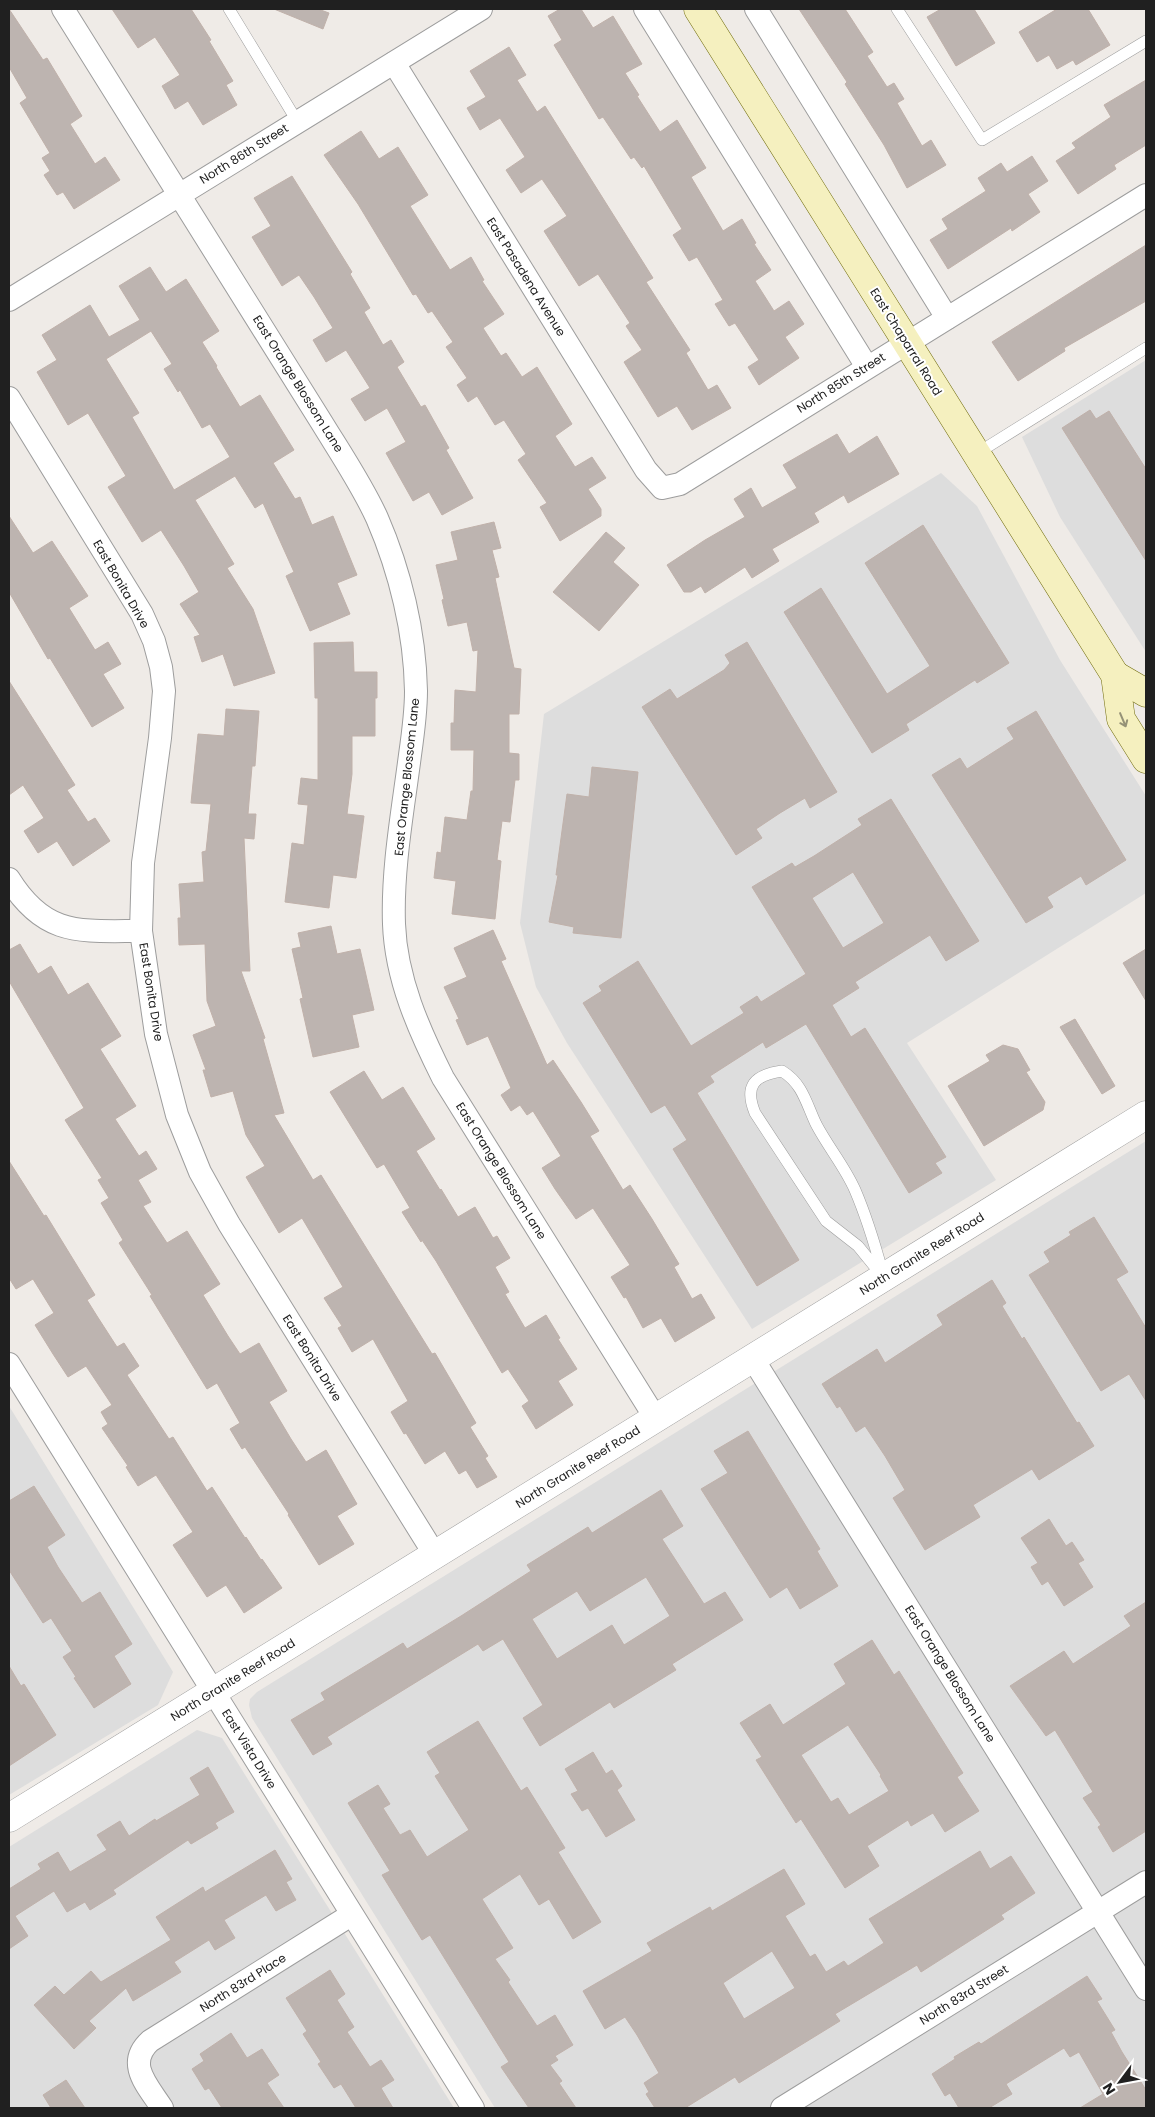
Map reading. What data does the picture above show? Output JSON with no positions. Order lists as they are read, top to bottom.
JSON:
{
  "streets": {
    "main road": ["East Chaparral Road"],
    "street": [
      "North 86th Street",
      "East Pasadena Avenue",
      "North 85th Street",
      "East Orange Blossom Lane",
      "East Bonita Drive",
      "North Granite Reef Road",
      "East Vista Drive",
      "North 83rd Place",
      "North 83rd Street"
    ]
  },
  "crossings": [
    ["North 86th Street", "East Pasadena Avenue"],
    ["North 86th Street", "East Orange Blossom Lane"],
    ["East Pasadena Avenue", "North 85th Street"],
    ["East Chaparral Road", "North 85th Street"],
    ["East Orange Blossom Lane", "North Granite Reef Road"],
    ["East Orange Blossom Lane", "North 83rd Street"],
    ["East Bonita Drive", "North Granite Reef Road"],
    ["North Granite Reef Road", "East Vista Drive"],
    ["East Vista Drive", "North 83rd Place"]
  ],
  "north": "bottom left"
}
